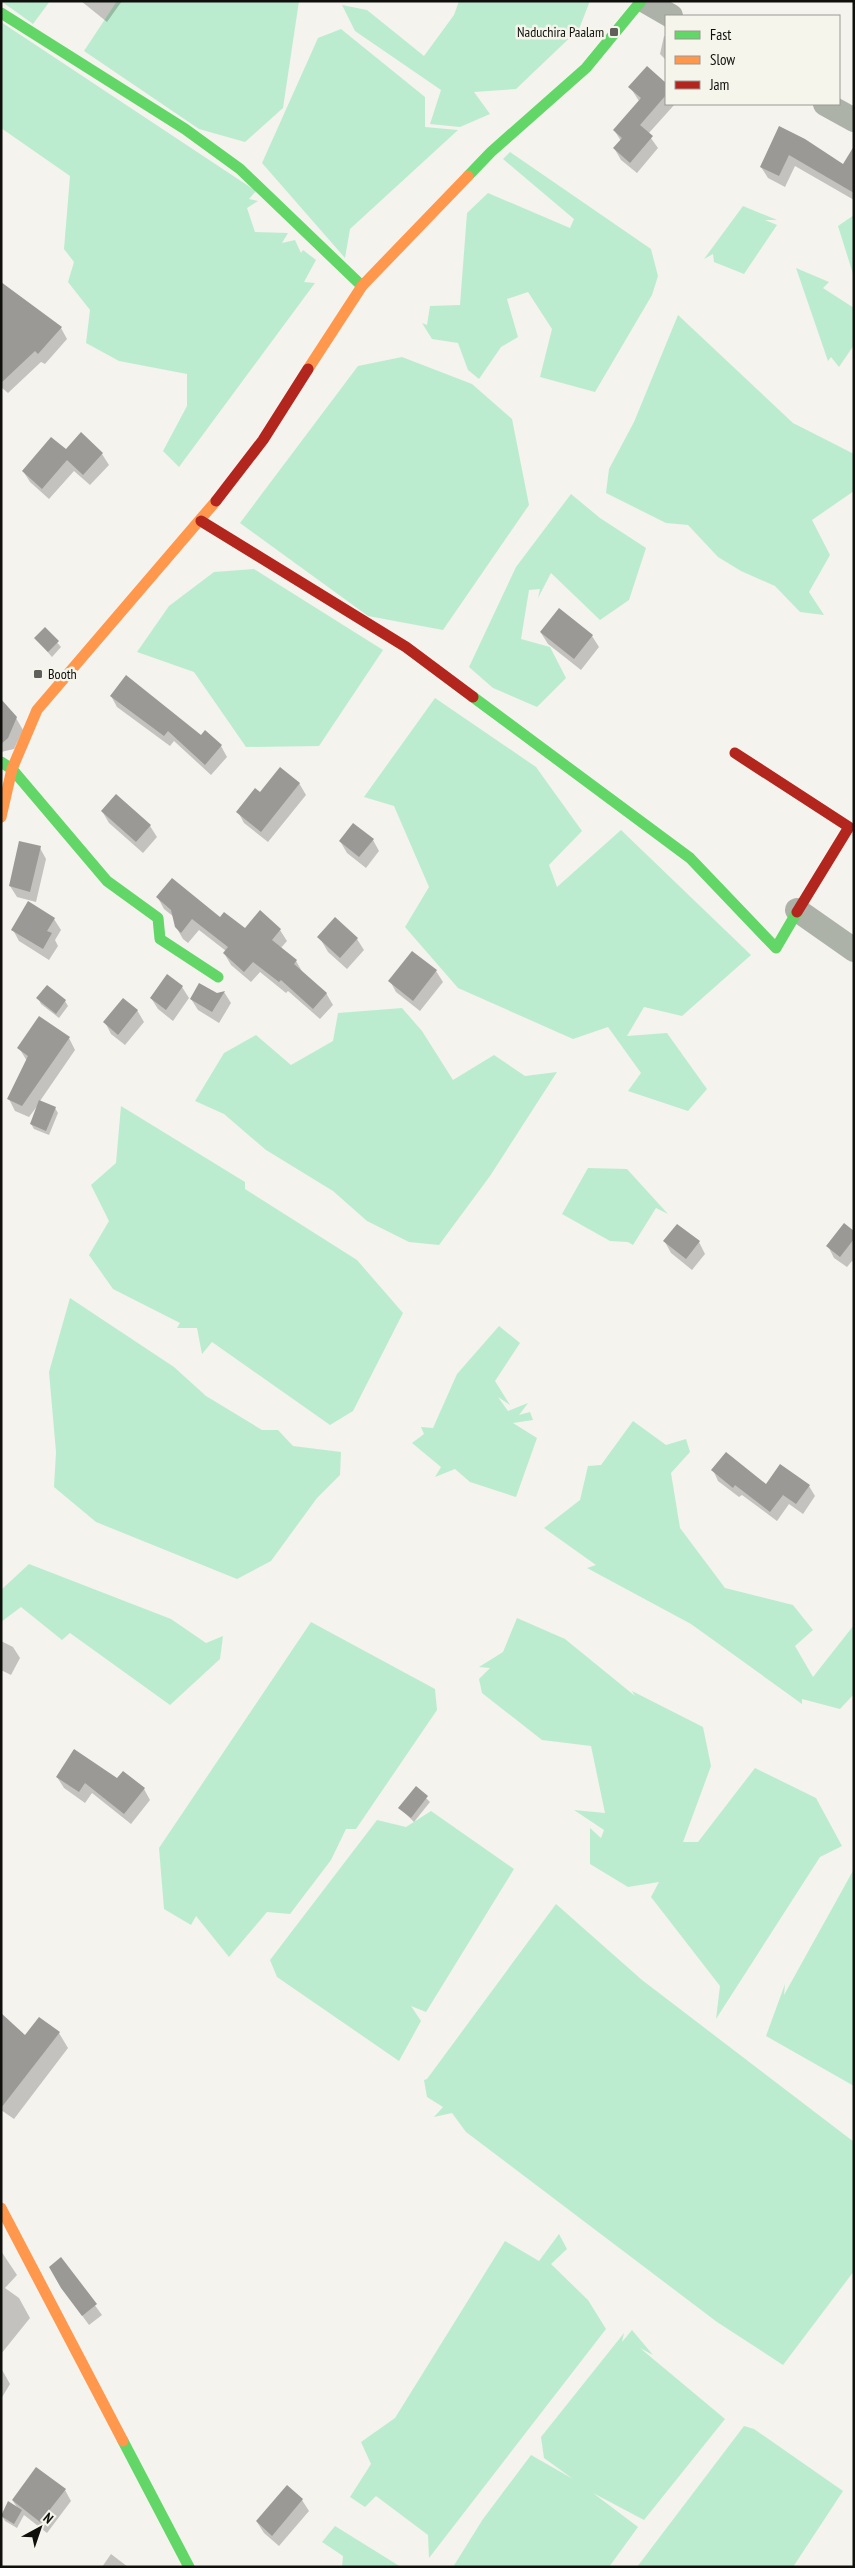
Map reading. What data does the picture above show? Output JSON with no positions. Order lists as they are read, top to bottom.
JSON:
{
  "places": {
    "transit": ["Naduchira Paalam", "Booth"]
  },
  "legend": ["Fast", "Slow", "Jam"],
  "north": "top right"
}
